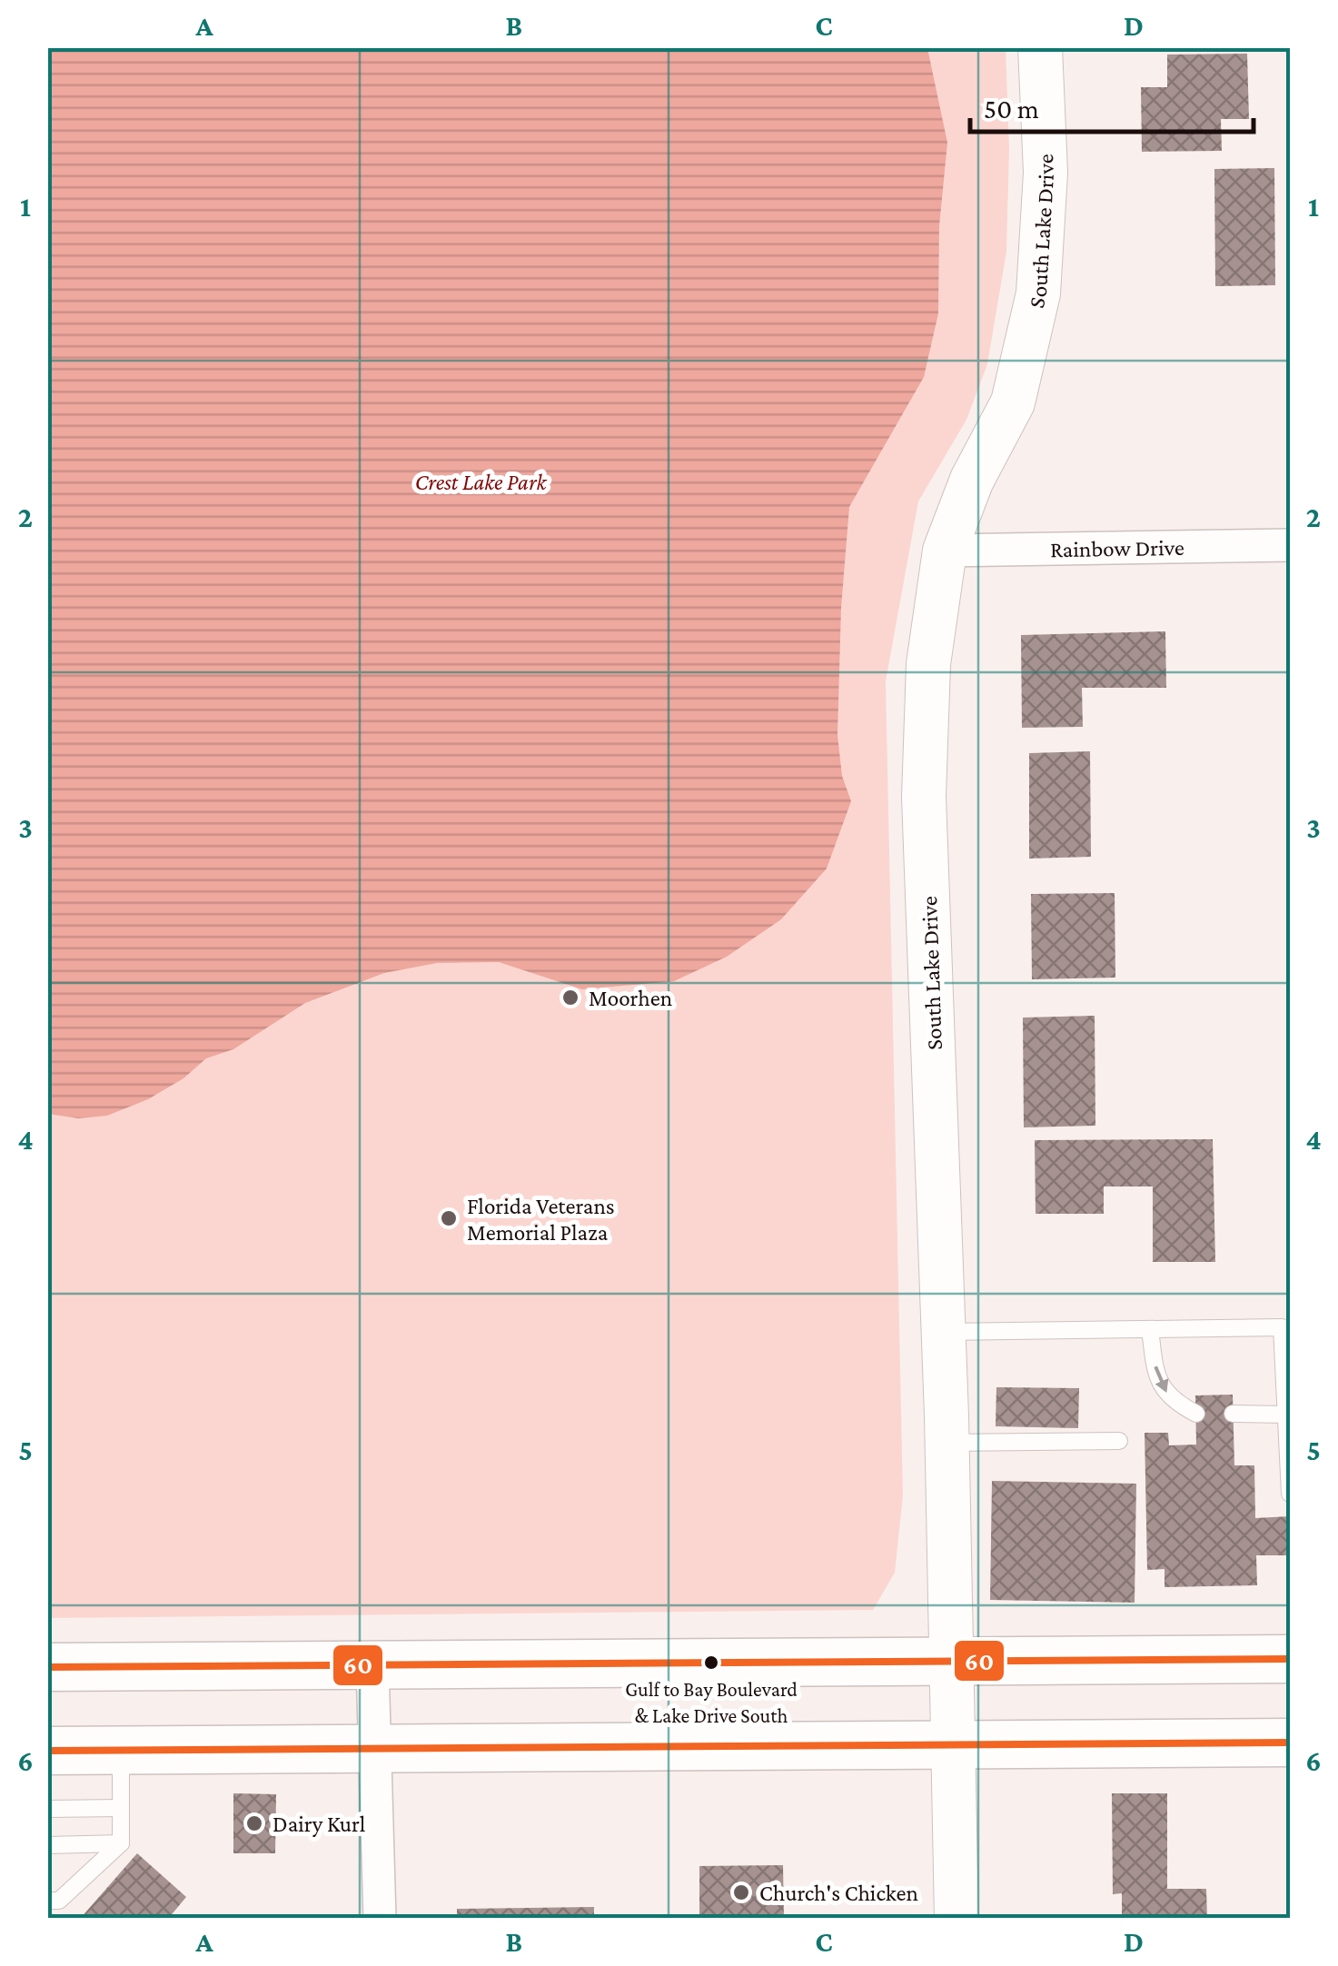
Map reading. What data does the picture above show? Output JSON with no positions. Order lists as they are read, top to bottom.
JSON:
{
  "streets": {
    "street": ["South Lake Drive", "Rainbow Drive"]
  },
  "crossings": [
    ["South Lake Drive", "Rainbow Drive"]
  ],
  "parks": ["Crest Lake Park"],
  "places": [
    "Moorhen",
    "Florida Veterans Memorial Plaza",
    "Gulf to Bay Boulevard & Lake Drive South",
    "Dairy Kurl",
    "Church's Chicken"
  ],
  "lines": ["transit line 60"],
  "scale_bar": "50 m",
  "grid": {
    "columns": [
      "A",
      "B",
      "C",
      "D"
    ],
    "rows": [
      "1",
      "2",
      "3",
      "4",
      "5",
      "6"
    ]
  }
}
